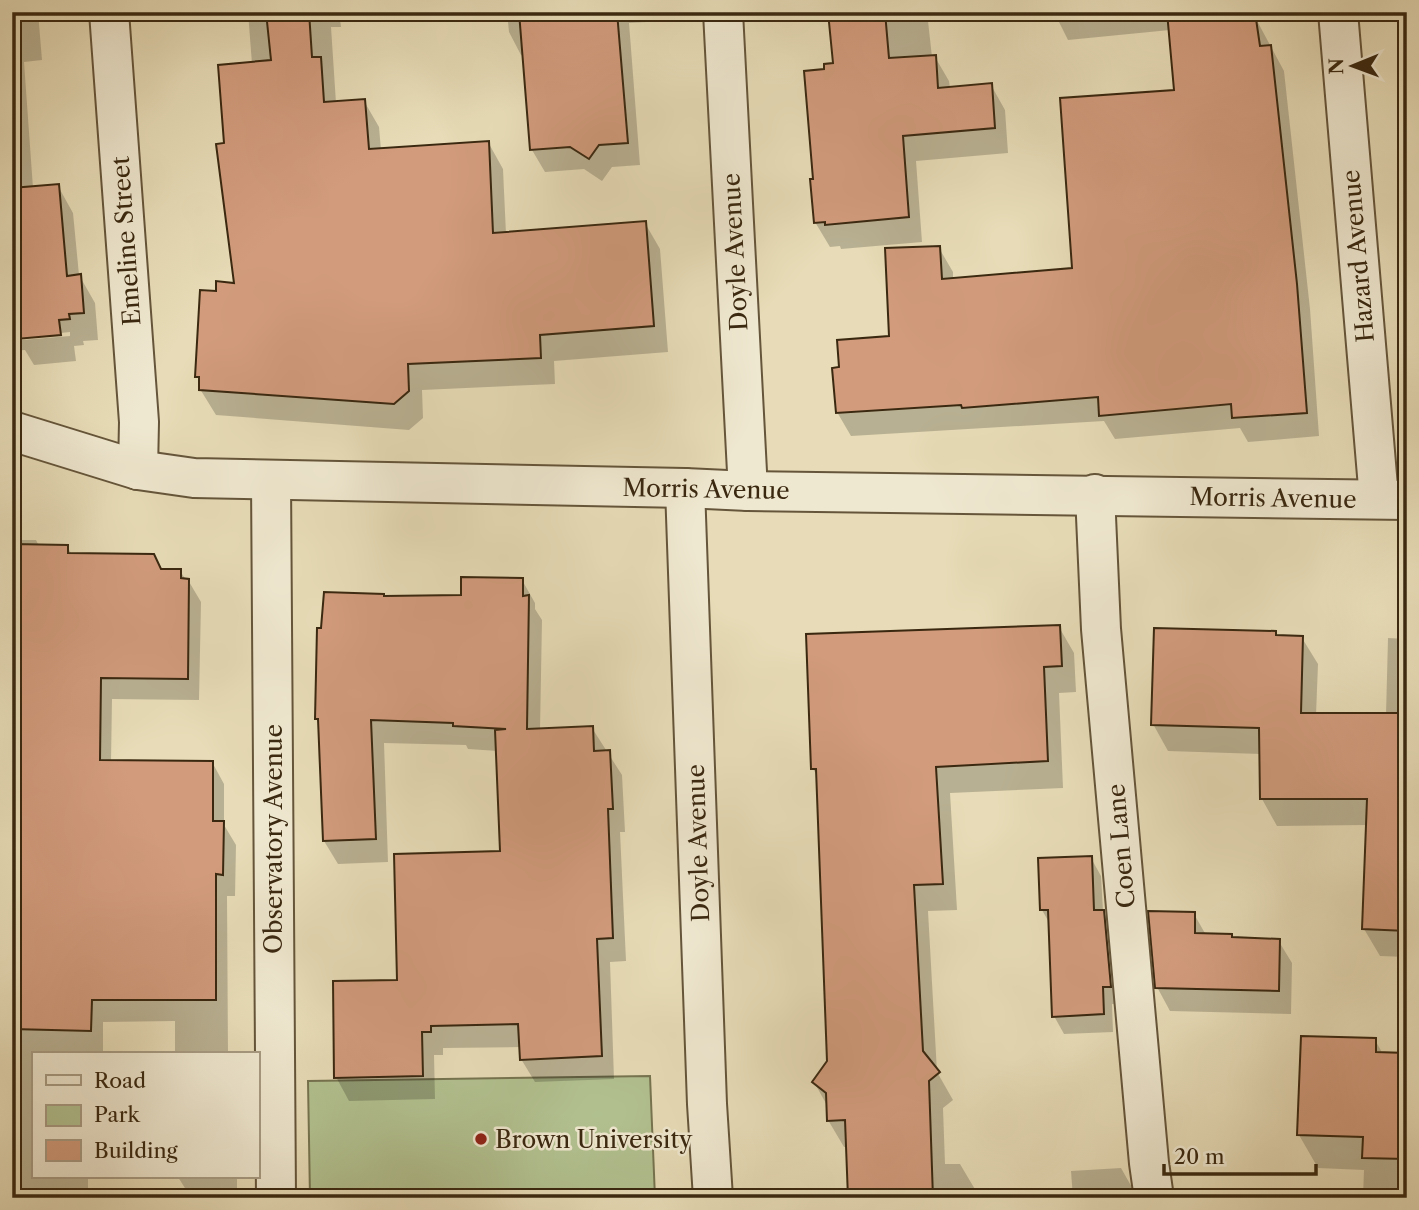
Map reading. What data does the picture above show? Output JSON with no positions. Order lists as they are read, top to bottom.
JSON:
{
  "streets": {
    "street": [
      "Emeline Street",
      "Doyle Avenue",
      "Hazard Avenue",
      "Morris Avenue",
      "Observatory Avenue",
      "Coen Lane"
    ]
  },
  "crossings": [
    ["Emeline Street", "Morris Avenue"],
    ["Doyle Avenue", "Morris Avenue"],
    ["Hazard Avenue", "Morris Avenue"],
    ["Morris Avenue", "Observatory Avenue"],
    ["Morris Avenue", "Coen Lane"]
  ],
  "places": ["Brown University"],
  "legend": ["Road", "Park", "Building"],
  "scale_bar": "20 m",
  "north": "left"
}
